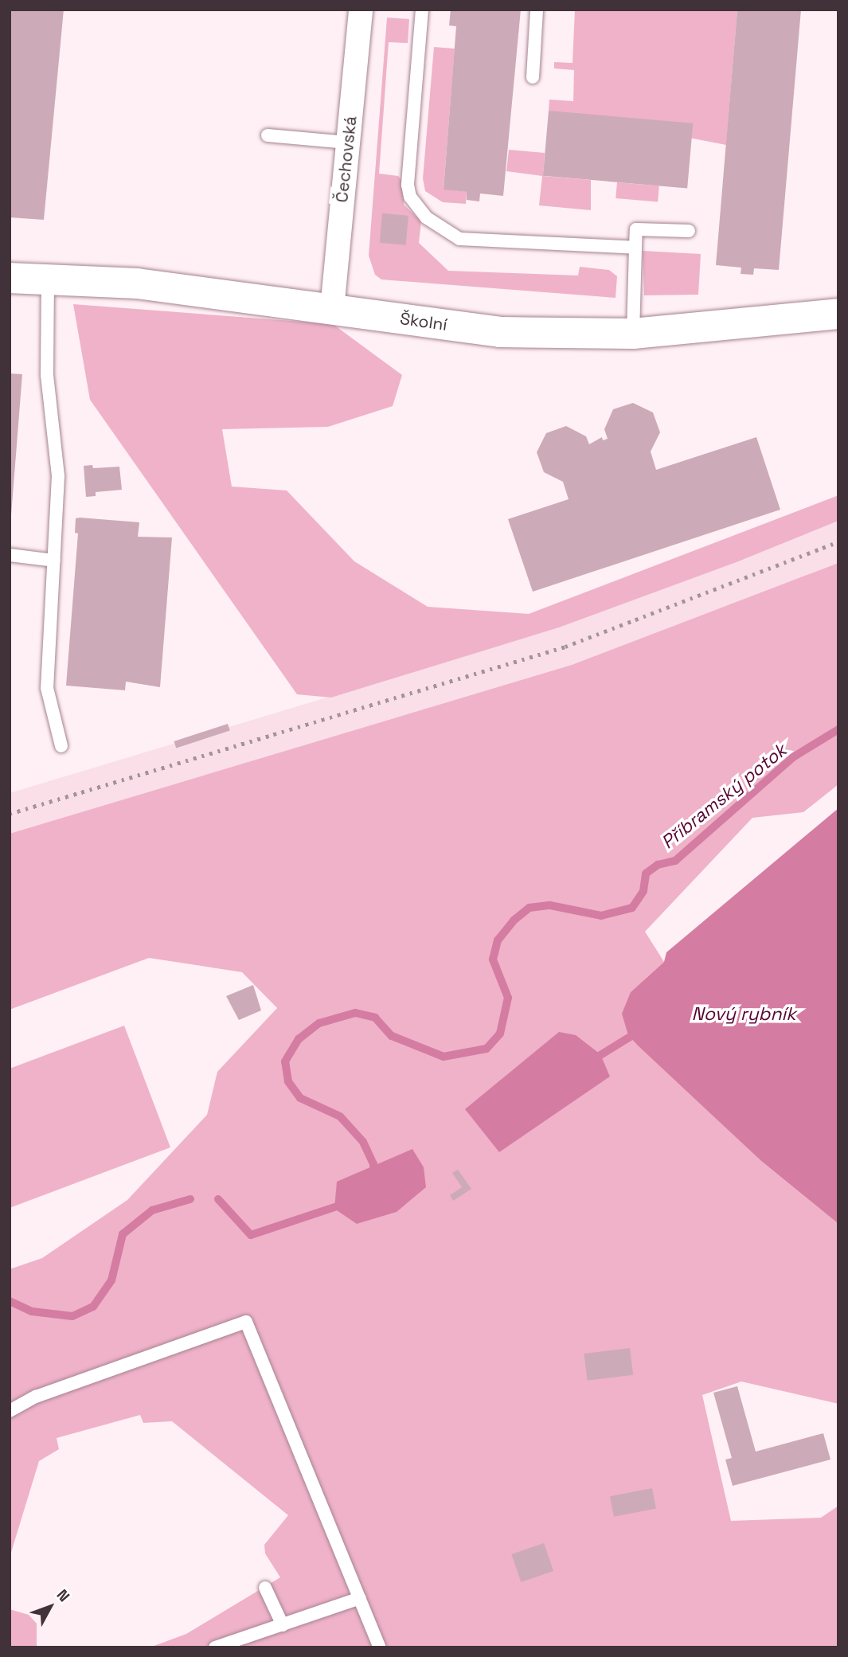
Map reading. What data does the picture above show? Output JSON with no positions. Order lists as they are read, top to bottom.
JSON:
{
  "streets": {
    "street": ["Čechovská", "Školní"]
  },
  "crossings": [
    ["Čechovská", "Školní"]
  ],
  "water": ["Příbramský potok", "Nový rybník"],
  "north": "top right"
}
